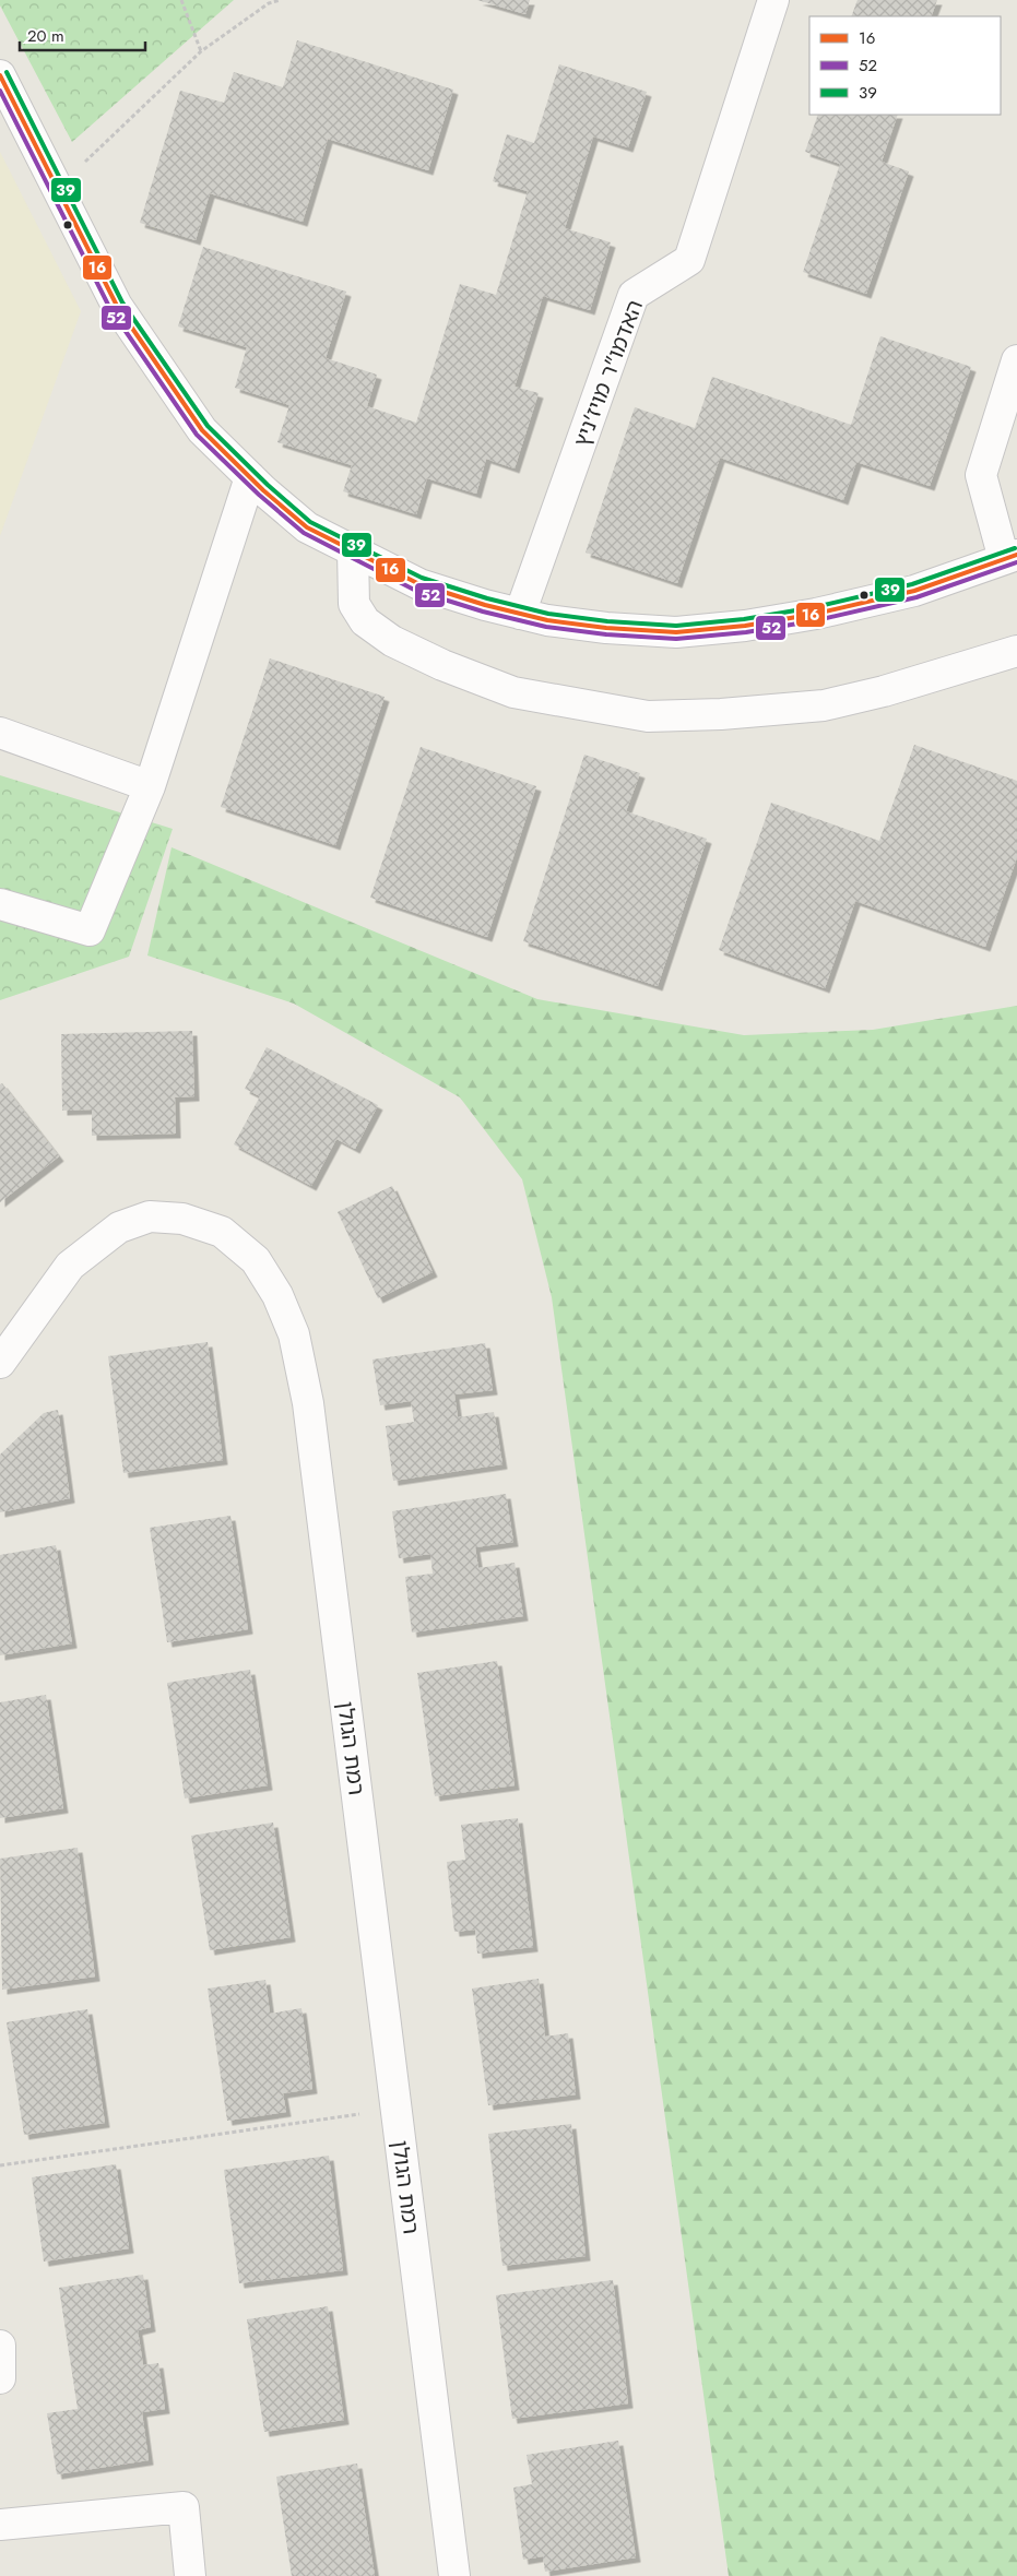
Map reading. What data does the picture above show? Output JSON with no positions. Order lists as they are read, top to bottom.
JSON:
{
  "streets": {
    "street": ["האדמו\"ר מויז'ניץ", "רמת הגולן"]
  },
  "lines": ["transit line 39", "transit line 16", "transit line 52"],
  "legend": ["16", "52", "39"],
  "scale_bar": "20 m"
}
